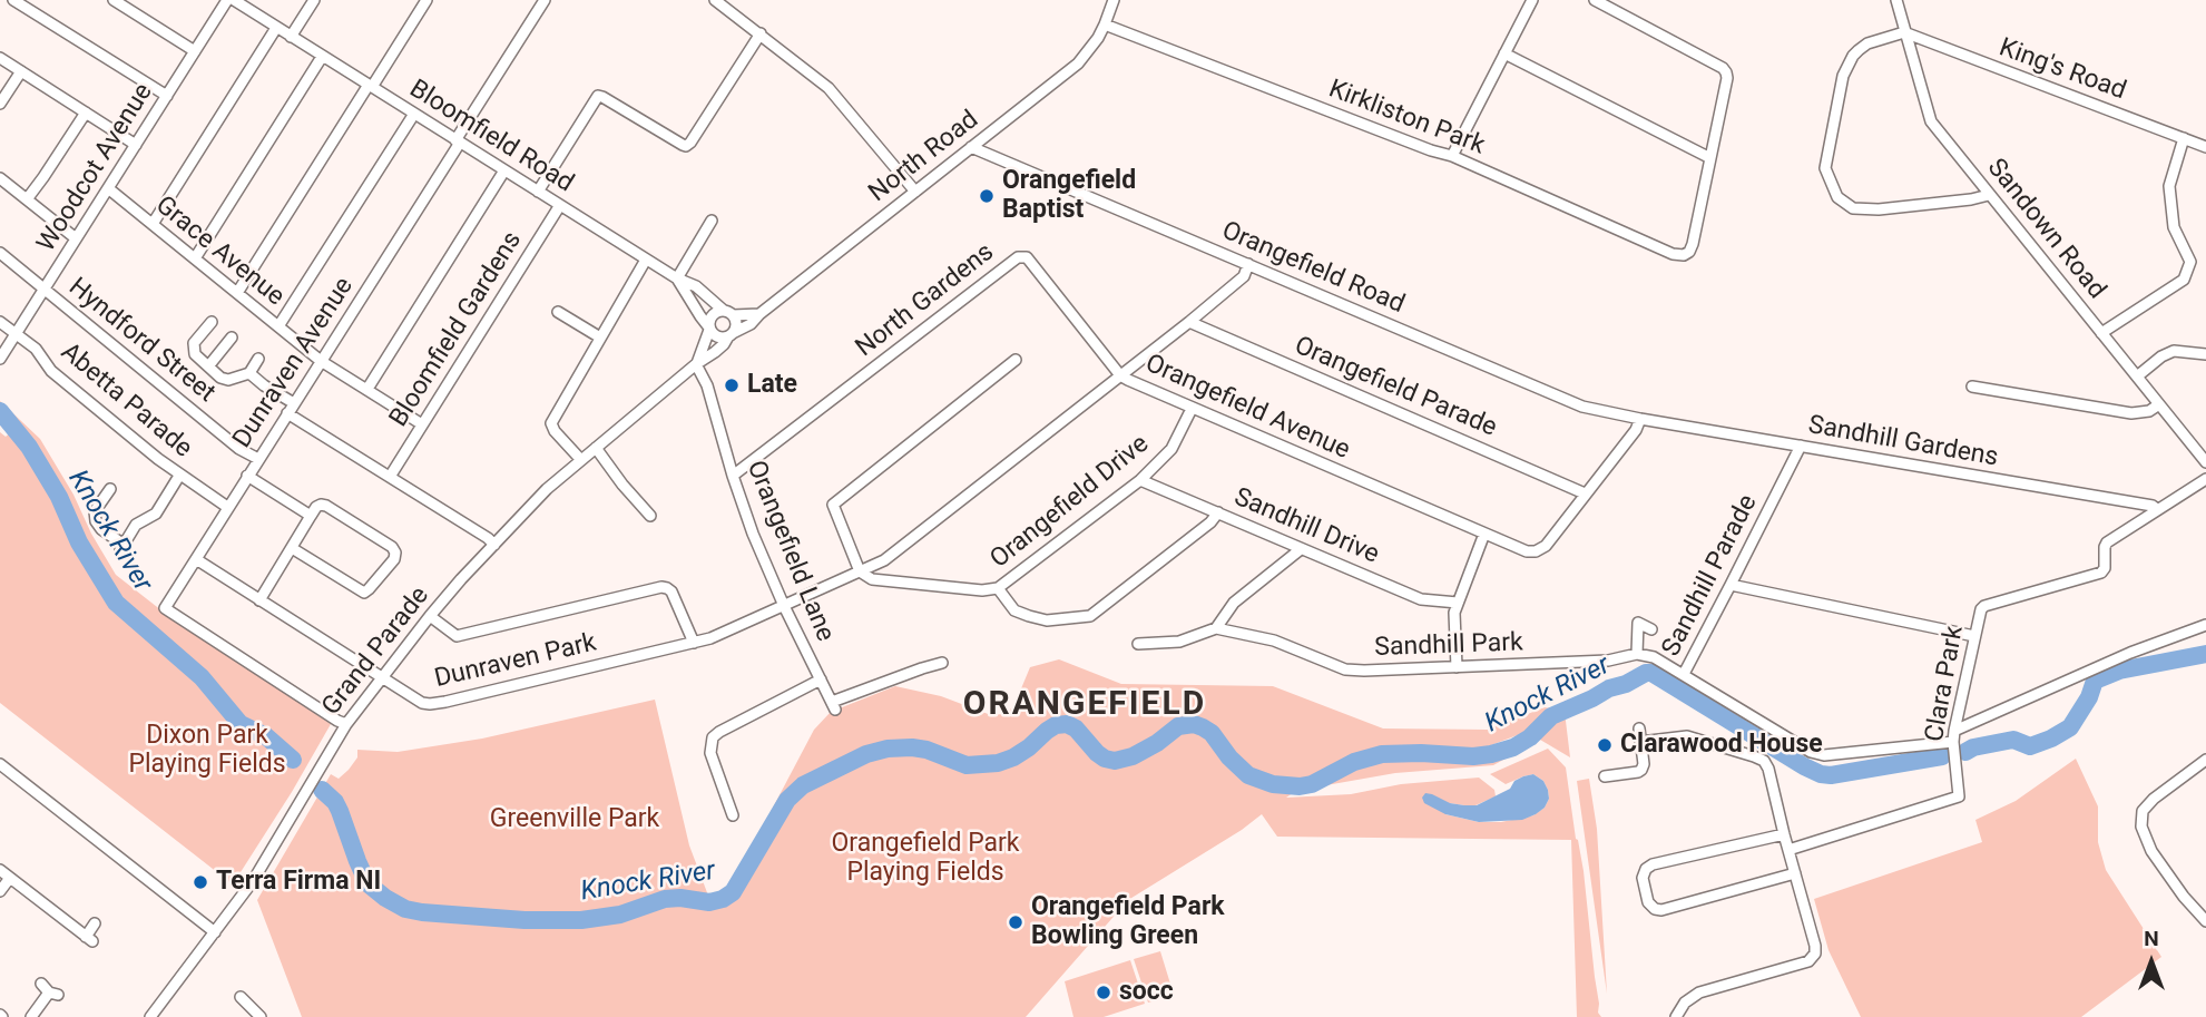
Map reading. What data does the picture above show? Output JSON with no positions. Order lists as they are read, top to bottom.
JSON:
{
  "streets": {
    "street": [
      "King's Road",
      "Kirkliston Park",
      "Bloomfield Road",
      "North Road",
      "Woodcot Avenue",
      "Sandown Road",
      "Grace Avenue",
      "Orangefield Road",
      "North Gardens",
      "Bloomfield Gardens",
      "Hyndford Street",
      "Dunraven Avenue",
      "Orangefield Parade",
      "Abetta Parade",
      "Orangefield Avenue",
      "Sandhill Gardens",
      "Orangefield Drive",
      "Sandhill Drive",
      "Orangefield Lane",
      "Sandhill Parade",
      "Sandhill Park",
      "Grand Parade",
      "Dunraven Park",
      "Clara Park"
    ]
  },
  "crossings": [
    ["King's Road", "Sandown Road"],
    ["Kirkliston Park", "North Road"],
    ["Bloomfield Road", "North Road"],
    ["Bloomfield Road", "Woodcot Avenue"],
    ["Bloomfield Road", "Bloomfield Gardens"],
    ["Bloomfield Road", "Dunraven Avenue"],
    ["Bloomfield Road", "Grand Parade"],
    ["North Road", "Orangefield Road"],
    ["North Road", "Grand Parade"],
    ["Woodcot Avenue", "Grace Avenue"],
    ["Woodcot Avenue", "Hyndford Street"],
    ["Woodcot Avenue", "Abetta Parade"],
    ["Grace Avenue", "Bloomfield Gardens"],
    ["Grace Avenue", "Dunraven Avenue"],
    ["Orangefield Road", "Orangefield Avenue"],
    ["Orangefield Road", "Sandhill Gardens"],
    ["North Gardens", "Orangefield Avenue"],
    ["North Gardens", "Orangefield Lane"],
    ["Hyndford Street", "Dunraven Avenue"],
    ["Dunraven Avenue", "Abetta Parade"],
    ["Dunraven Avenue", "Grand Parade"],
    ["Dunraven Avenue", "Dunraven Park"],
    ["Orangefield Parade", "Orangefield Avenue"],
    ["Orangefield Avenue", "Sandhill Gardens"],
    ["Orangefield Avenue", "Orangefield Drive"],
    ["Orangefield Avenue", "Orangefield Lane"],
    ["Orangefield Avenue", "Dunraven Park"],
    ["Sandhill Gardens", "Sandhill Parade"],
    ["Sandhill Gardens", "Clara Park"],
    ["Orangefield Drive", "Sandhill Drive"],
    ["Orangefield Lane", "Grand Parade"],
    ["Orangefield Lane", "Dunraven Park"],
    ["Sandhill Parade", "Clara Park"],
    ["Grand Parade", "Dunraven Park"]
  ],
  "districts": ["ORANGEFIELD"],
  "water": ["Knock River"],
  "parks": ["Dixon Park Playing Fields", "Greenville Park", "Orangefield Park Playing Fields"],
  "places": [
    "Orangefield Baptist",
    "Late",
    "Clarawood House",
    "Terra Firma NI",
    "Orangefield Park Bowling Green",
    "socc"
  ],
  "north": "top"
}
